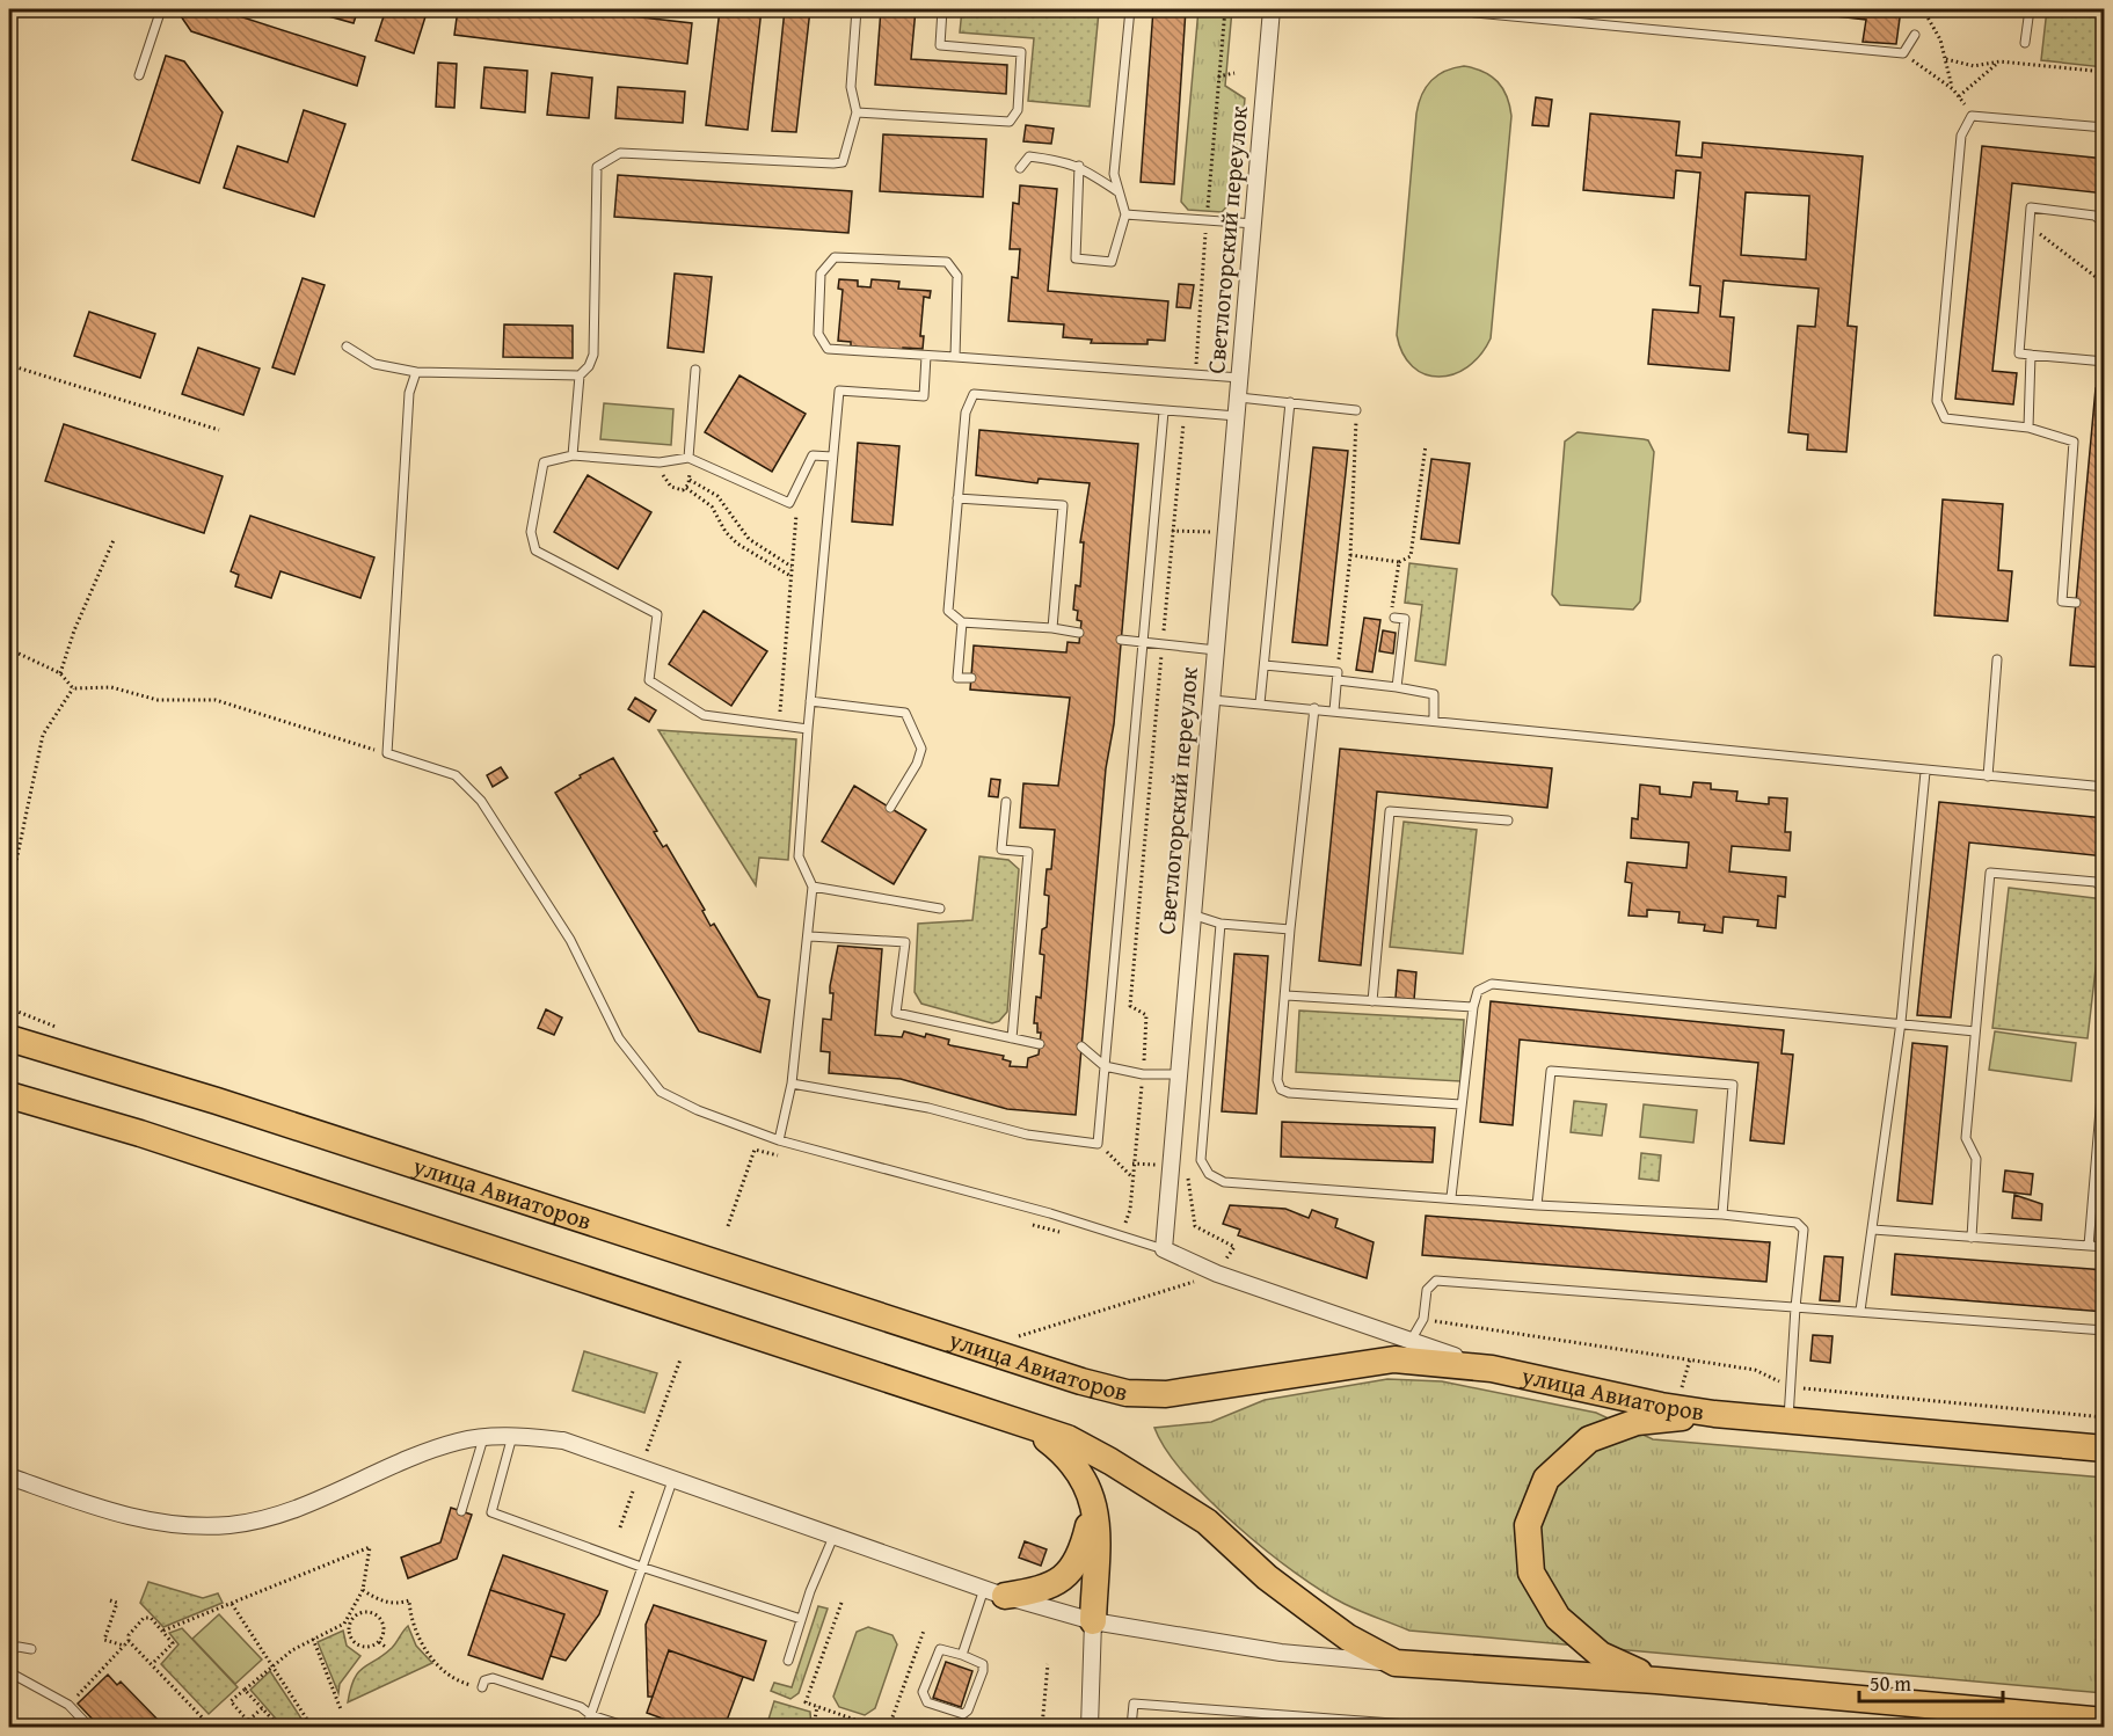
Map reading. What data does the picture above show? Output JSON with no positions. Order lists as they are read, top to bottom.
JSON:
{
  "streets": {
    "main road": ["улица Авиаторов"],
    "street": ["Светлогорский переулок"]
  },
  "scale_bar": "50 m"
}
